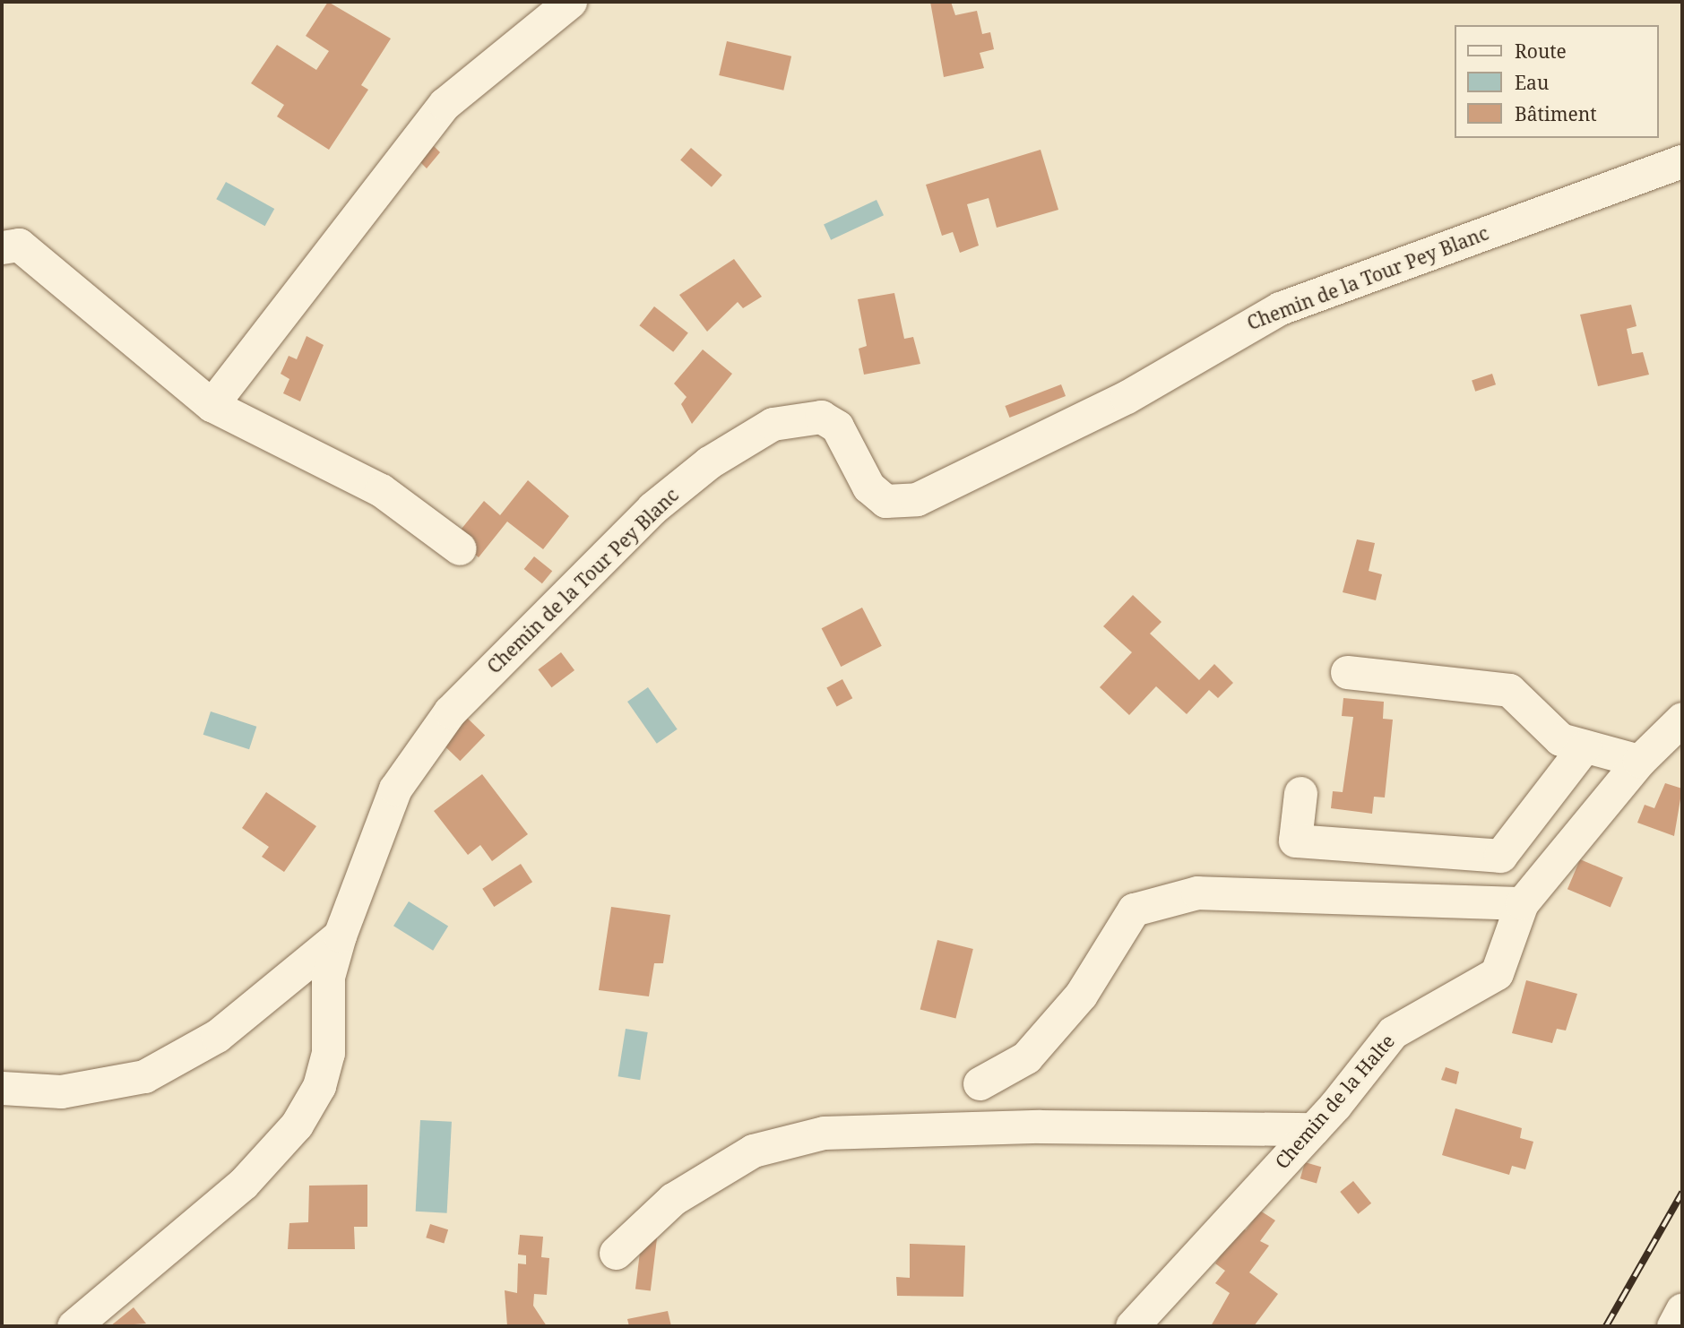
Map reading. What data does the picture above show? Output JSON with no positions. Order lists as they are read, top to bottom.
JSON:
{
  "streets": {
    "street": ["Chemin de la Tour Pey Blanc", "Chemin de la Halte"]
  },
  "legend": ["Route", "Eau", "Bâtiment"]
}
